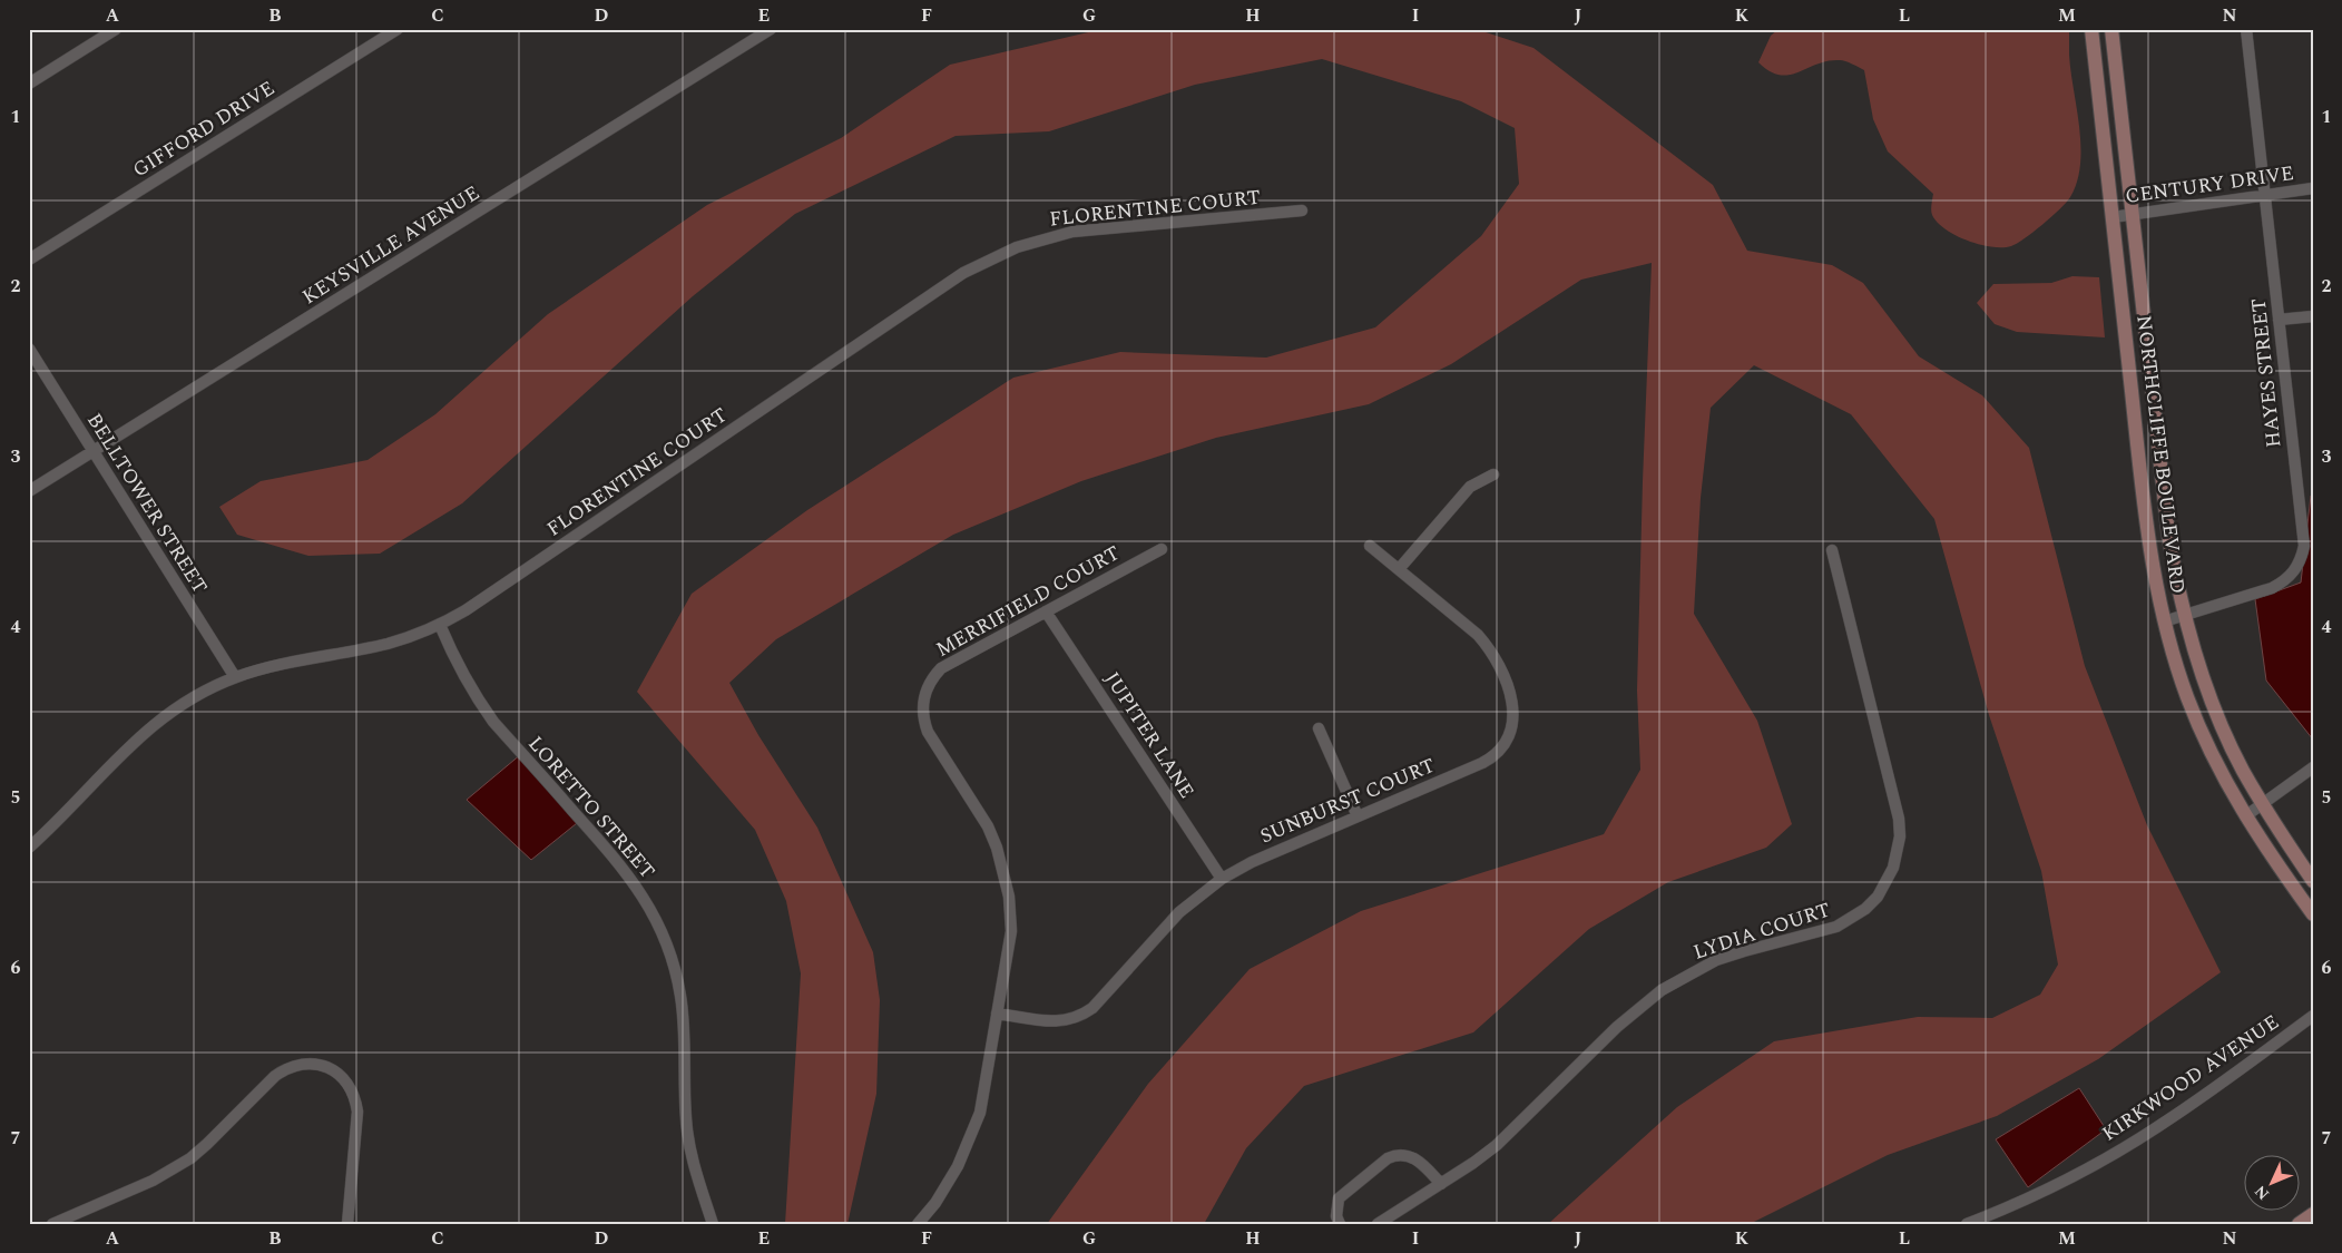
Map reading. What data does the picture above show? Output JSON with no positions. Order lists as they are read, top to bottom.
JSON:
{
  "streets": {
    "main road": ["NORTHCLIFFE BOULEVARD"],
    "street": [
      "GIFFORD DRIVE",
      "CENTURY DRIVE",
      "FLORENTINE COURT",
      "KEYSVILLE AVENUE",
      "HAYES STREET",
      "BELLTOWER STREET",
      "MERRIFIELD COURT",
      "JUPITER LANE",
      "SUNBURST COURT",
      "LORETTO STREET",
      "LYDIA COURT",
      "KIRKWOOD AVENUE"
    ]
  },
  "crossings": [
    ["CENTURY DRIVE", "HAYES STREET"],
    ["CENTURY DRIVE", "NORTHCLIFFE BOULEVARD"],
    ["FLORENTINE COURT", "BELLTOWER STREET"],
    ["FLORENTINE COURT", "LORETTO STREET"],
    ["KEYSVILLE AVENUE", "BELLTOWER STREET"],
    ["HAYES STREET", "NORTHCLIFFE BOULEVARD"],
    ["MERRIFIELD COURT", "JUPITER LANE"],
    ["MERRIFIELD COURT", "SUNBURST COURT"],
    ["JUPITER LANE", "SUNBURST COURT"]
  ],
  "north": "bottom left",
  "grid": {
    "columns": [
      "A",
      "B",
      "C",
      "D",
      "E",
      "F",
      "G",
      "H",
      "I",
      "J",
      "K",
      "L",
      "M",
      "N"
    ],
    "rows": [
      "1",
      "2",
      "3",
      "4",
      "5",
      "6",
      "7"
    ]
  }
}
